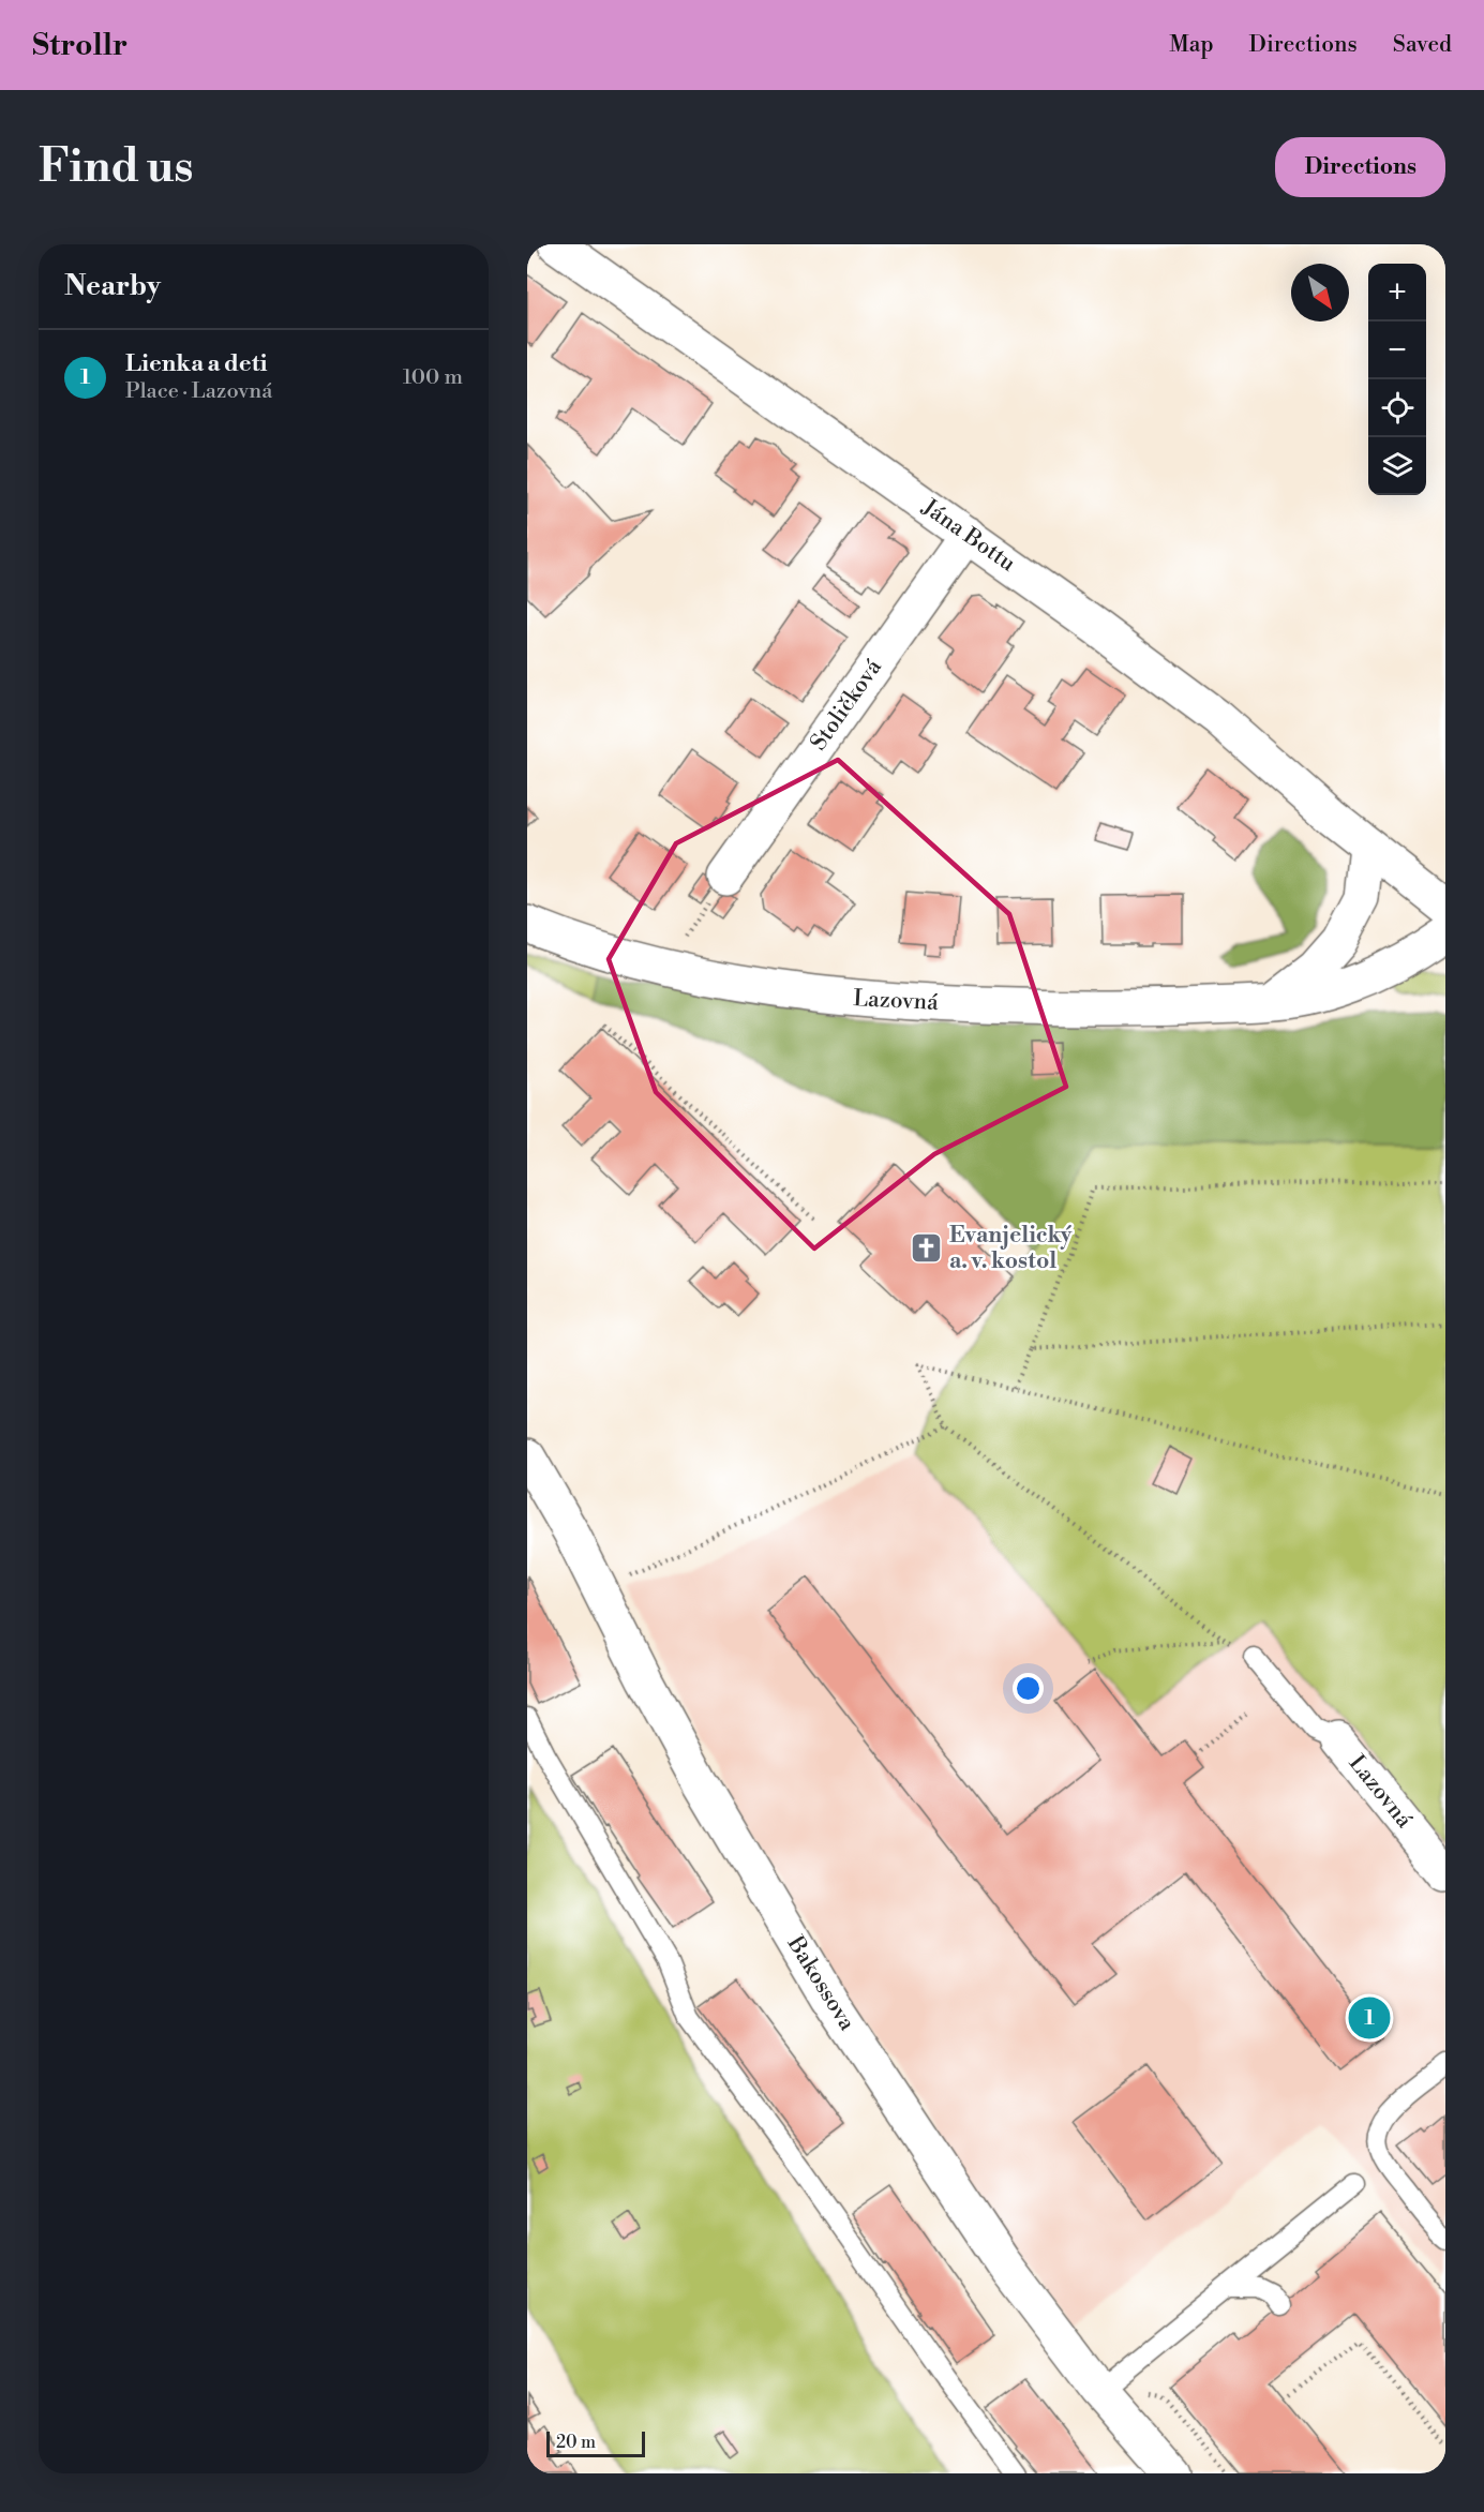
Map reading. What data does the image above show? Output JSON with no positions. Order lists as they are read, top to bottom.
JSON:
{
  "streets": {
    "street": [
      "Jána Bottu",
      "Stoličková",
      "Lazovná",
      "Bakossova"
    ]
  },
  "crossings": [
    ["Jána Bottu", "Stoličková"]
  ],
  "places": {
    "church": ["Evanjelický a. v. kostol"]
  },
  "scale_bar": "20 m",
  "north": "bottom right",
  "page": {
    "header": "Strollr",
    "nav": ["Map", "Directions", "Saved"],
    "buttons": "Directions",
    "title": "Find us",
    "heading": "Nearby",
    "map_buttons": ["+", "−"],
    "list": [
      {
        "mark": "1",
        "name": "Lienka a deti",
        "note": "Place · Lazovná",
        "value": "100 m"
      }
    ],
    "pins": "1",
    "scale": "20 m"
  }
}
